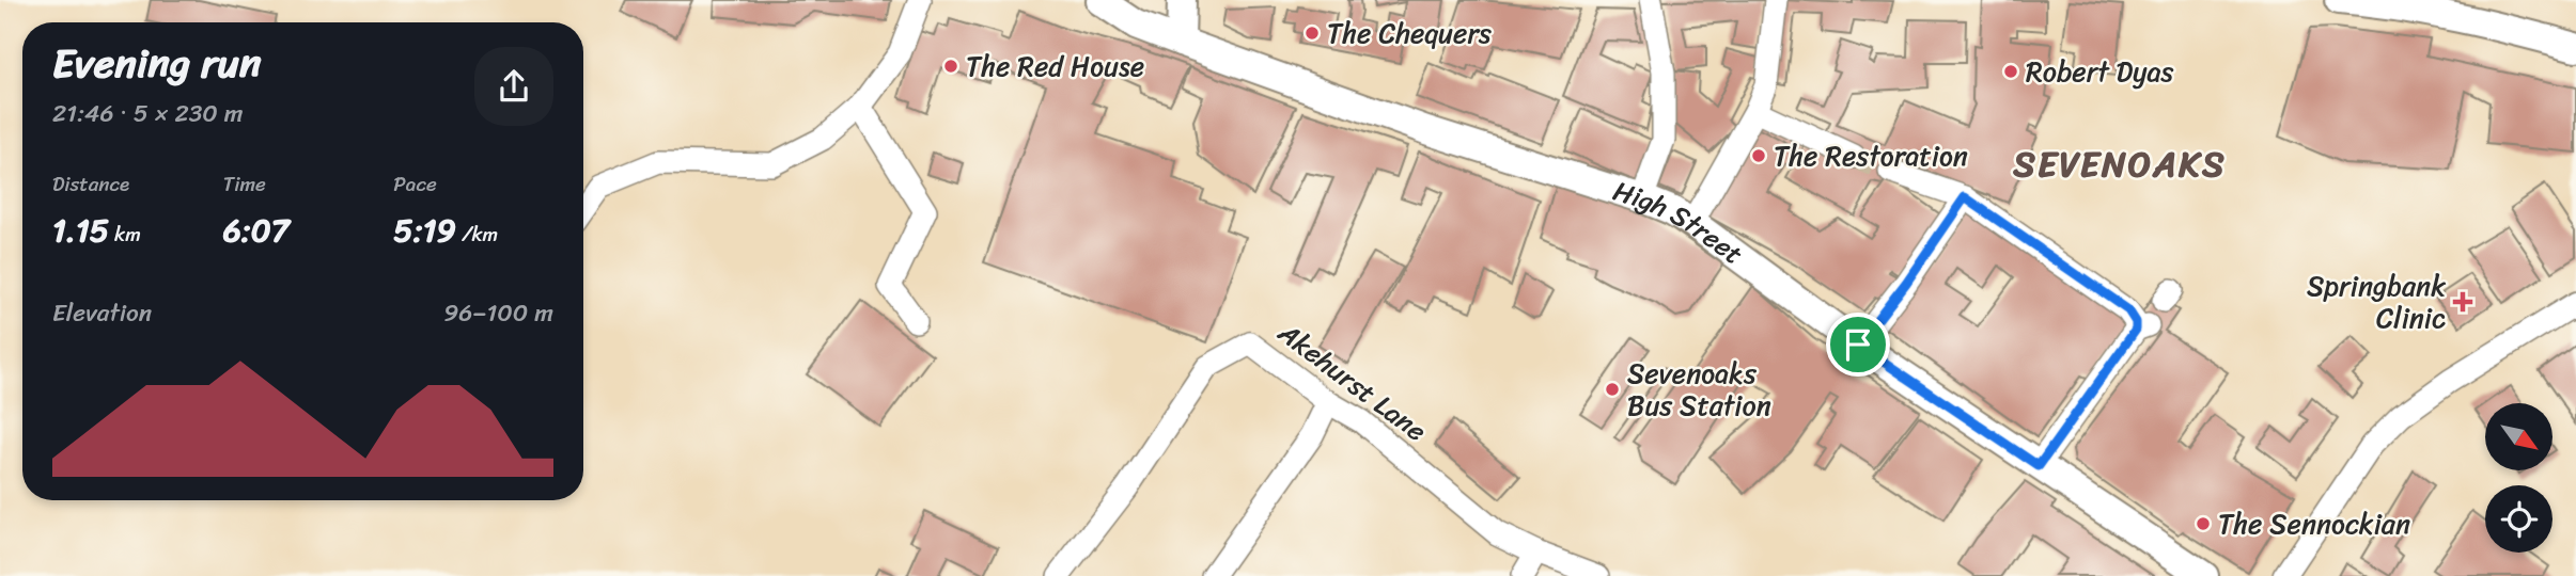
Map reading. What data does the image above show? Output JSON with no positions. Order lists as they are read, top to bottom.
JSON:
{
  "streets": {
    "main road": ["High Street"],
    "street": ["Akehurst Lane"]
  },
  "districts": ["SEVENOAKS"],
  "places": {
    "other": [
      "The Chequers",
      "The Red House",
      "Robert Dyas",
      "The Restoration",
      "Sevenoaks Bus Station",
      "The Sennockian"
    ],
    "health": ["Springbank Clinic"]
  },
  "north": "bottom right",
  "page": {
    "heading": ["Evening run", "21:46 · 5 × 230 m"],
    "stats": [
      ["Distance", "1.15 km"],
      ["Time", "6:07"],
      ["Pace", "5:19 /km"]
    ],
    "chart": ["Elevation", "96–100 m"]
  }
}
